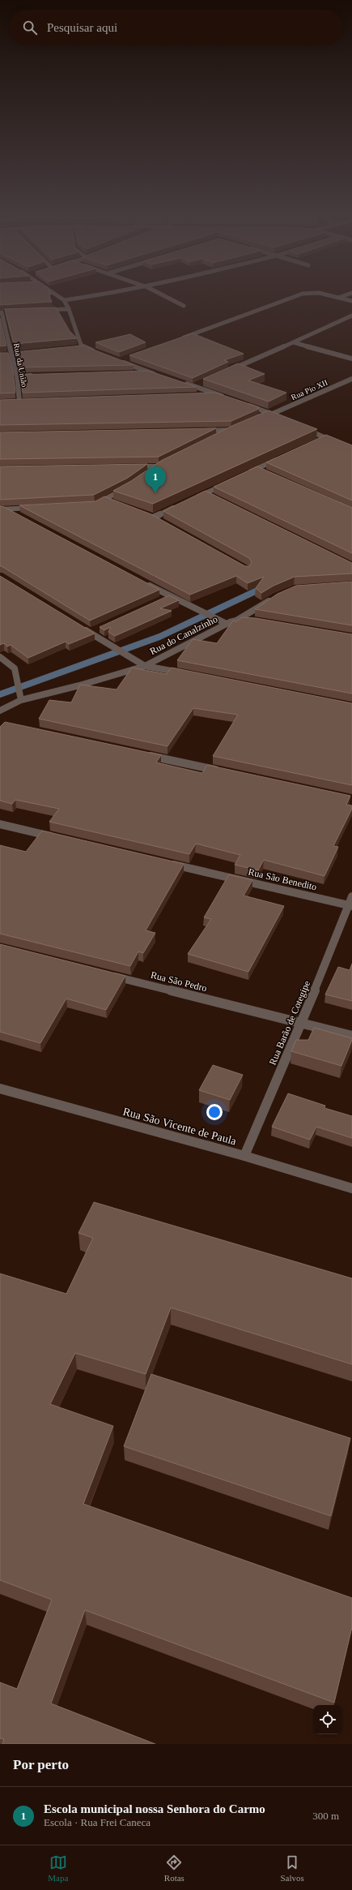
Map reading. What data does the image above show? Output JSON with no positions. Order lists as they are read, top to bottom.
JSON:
{
  "streets": {
    "street": [
      "Rua da União",
      "Rua Pio XII",
      "Rua do Canalzinho",
      "Rua São Benedito",
      "Rua São Pedro",
      "Rua Barão de Cotegipe",
      "Rua São Vicente de Paula"
    ]
  },
  "crossings": [
    ["Rua São Benedito", "Rua Barão de Cotegipe"],
    ["Rua São Pedro", "Rua Barão de Cotegipe"],
    ["Rua Barão de Cotegipe", "Rua São Vicente de Paula"]
  ],
  "page": {
    "search": "Pesquisar aqui",
    "pins": "1",
    "heading": "Por perto",
    "list": [
      {
        "mark": "1",
        "name": "Escola municipal nossa Senhora do Carmo",
        "note": "Escola · Rua Frei Caneca",
        "value": "300 m"
      }
    ],
    "nav": ["Mapa", "Rotas", "Salvos"]
  }
}
